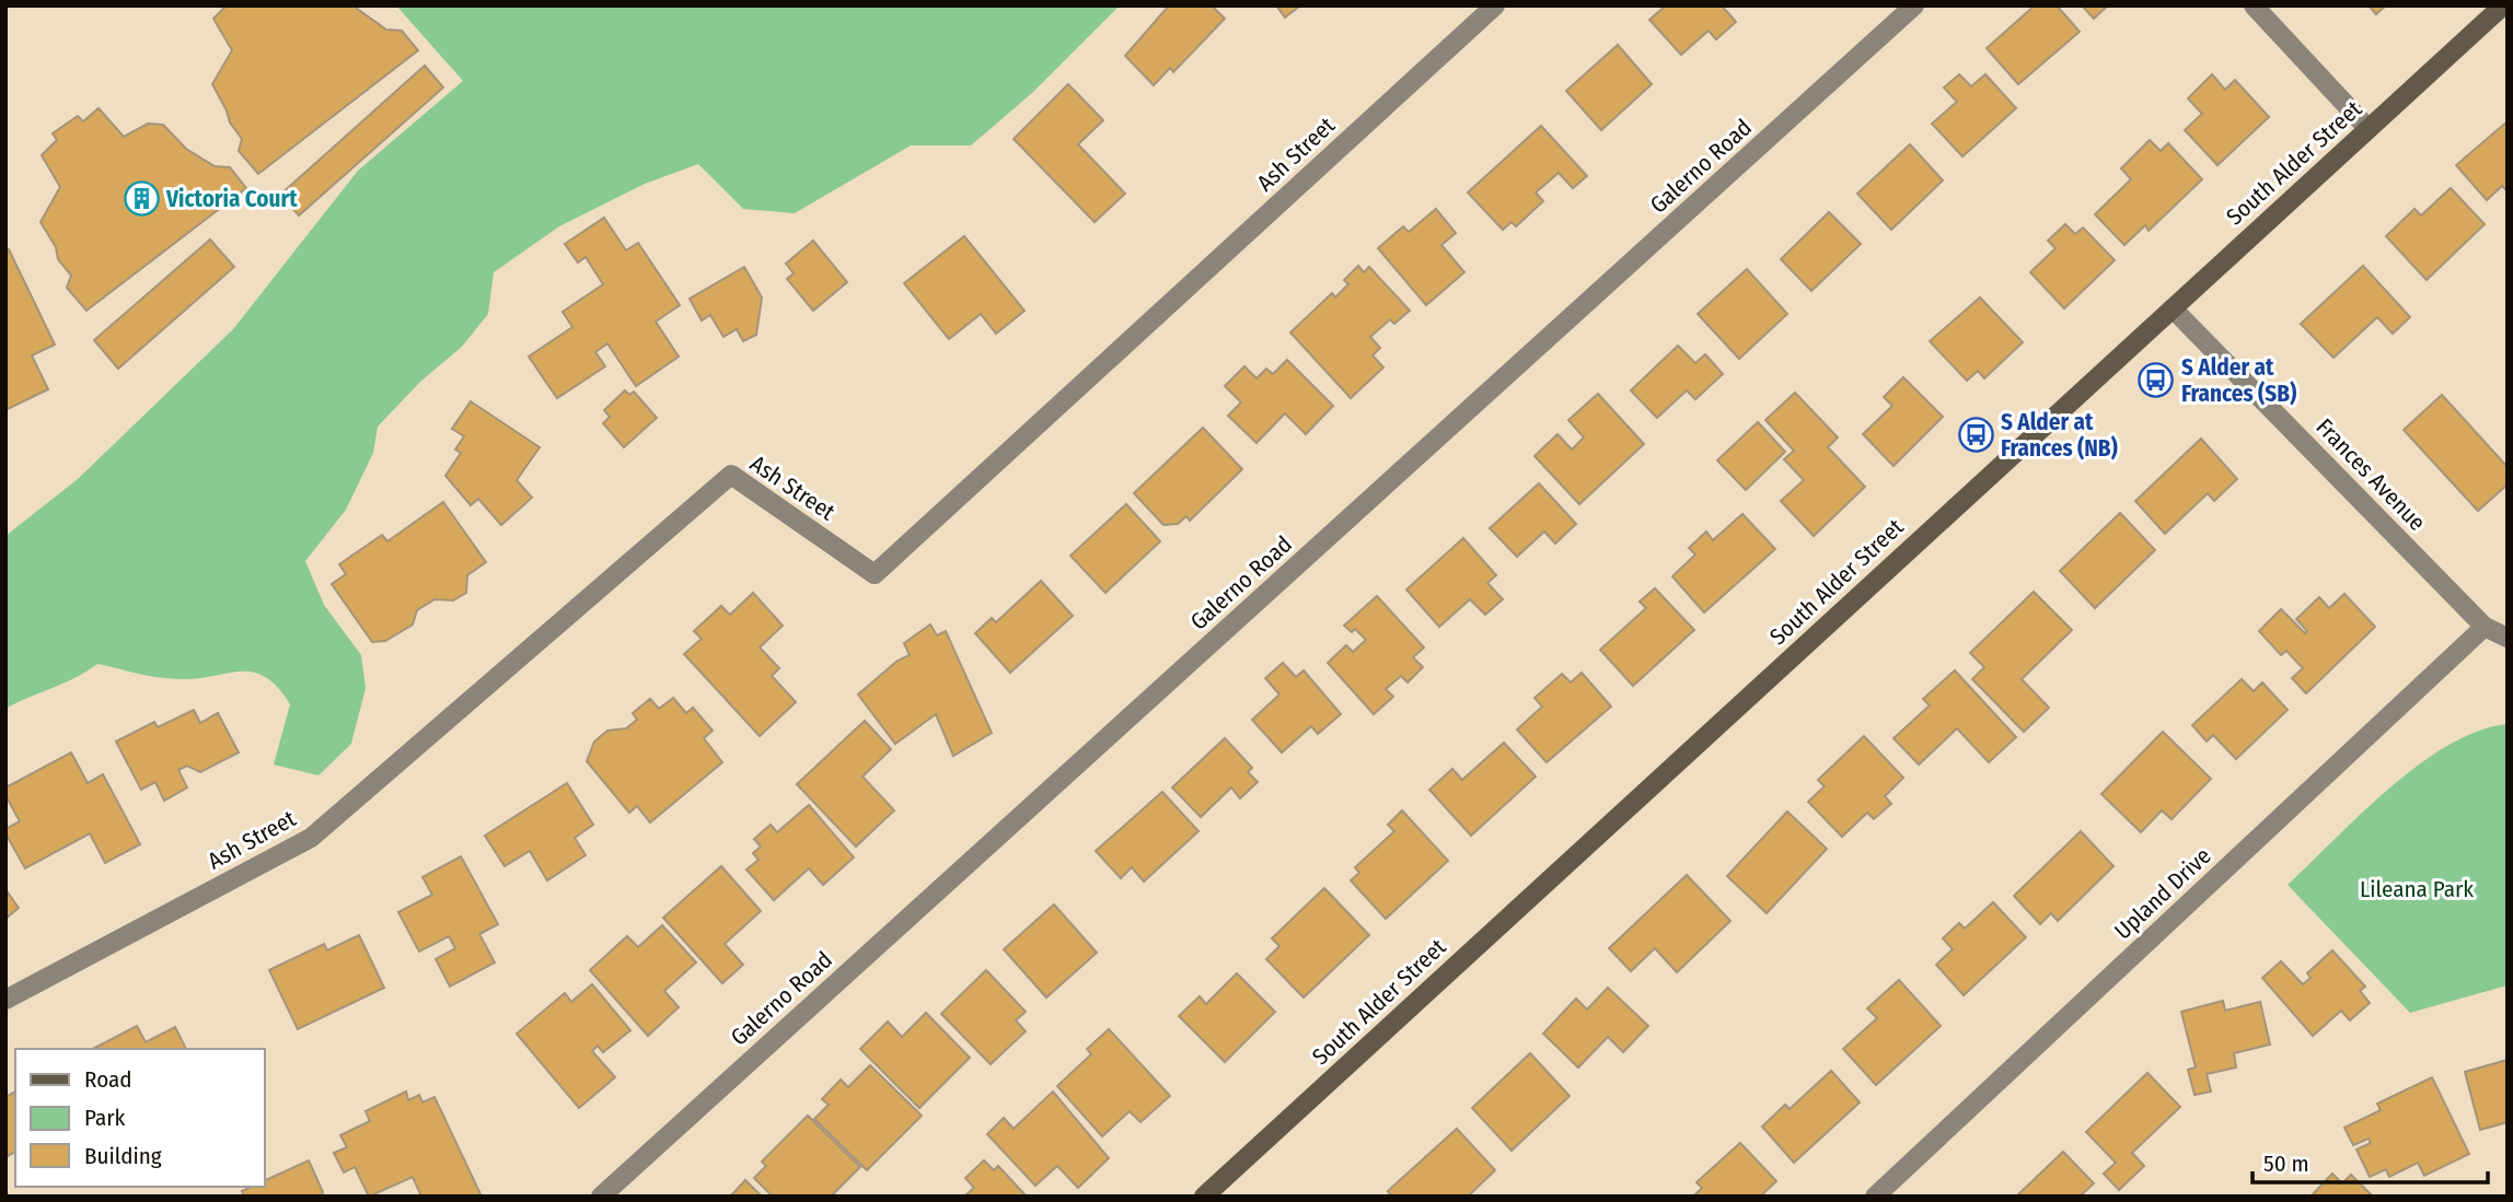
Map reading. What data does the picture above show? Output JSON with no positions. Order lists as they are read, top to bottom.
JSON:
{
  "streets": {
    "street": [
      "Ash Street",
      "South Alder Street",
      "Galerno Road",
      "Frances Avenue",
      "Upland Drive"
    ]
  },
  "crossings": [
    ["South Alder Street", "Frances Avenue"],
    ["Frances Avenue", "Upland Drive"]
  ],
  "parks": ["Lileana Park"],
  "places": {
    "building": ["Victoria Court"],
    "bus stop": ["S Alder at Frances (SB)", "S Alder at Frances (NB)"]
  },
  "legend": ["Road", "Park", "Building"],
  "scale_bar": "50 m"
}
